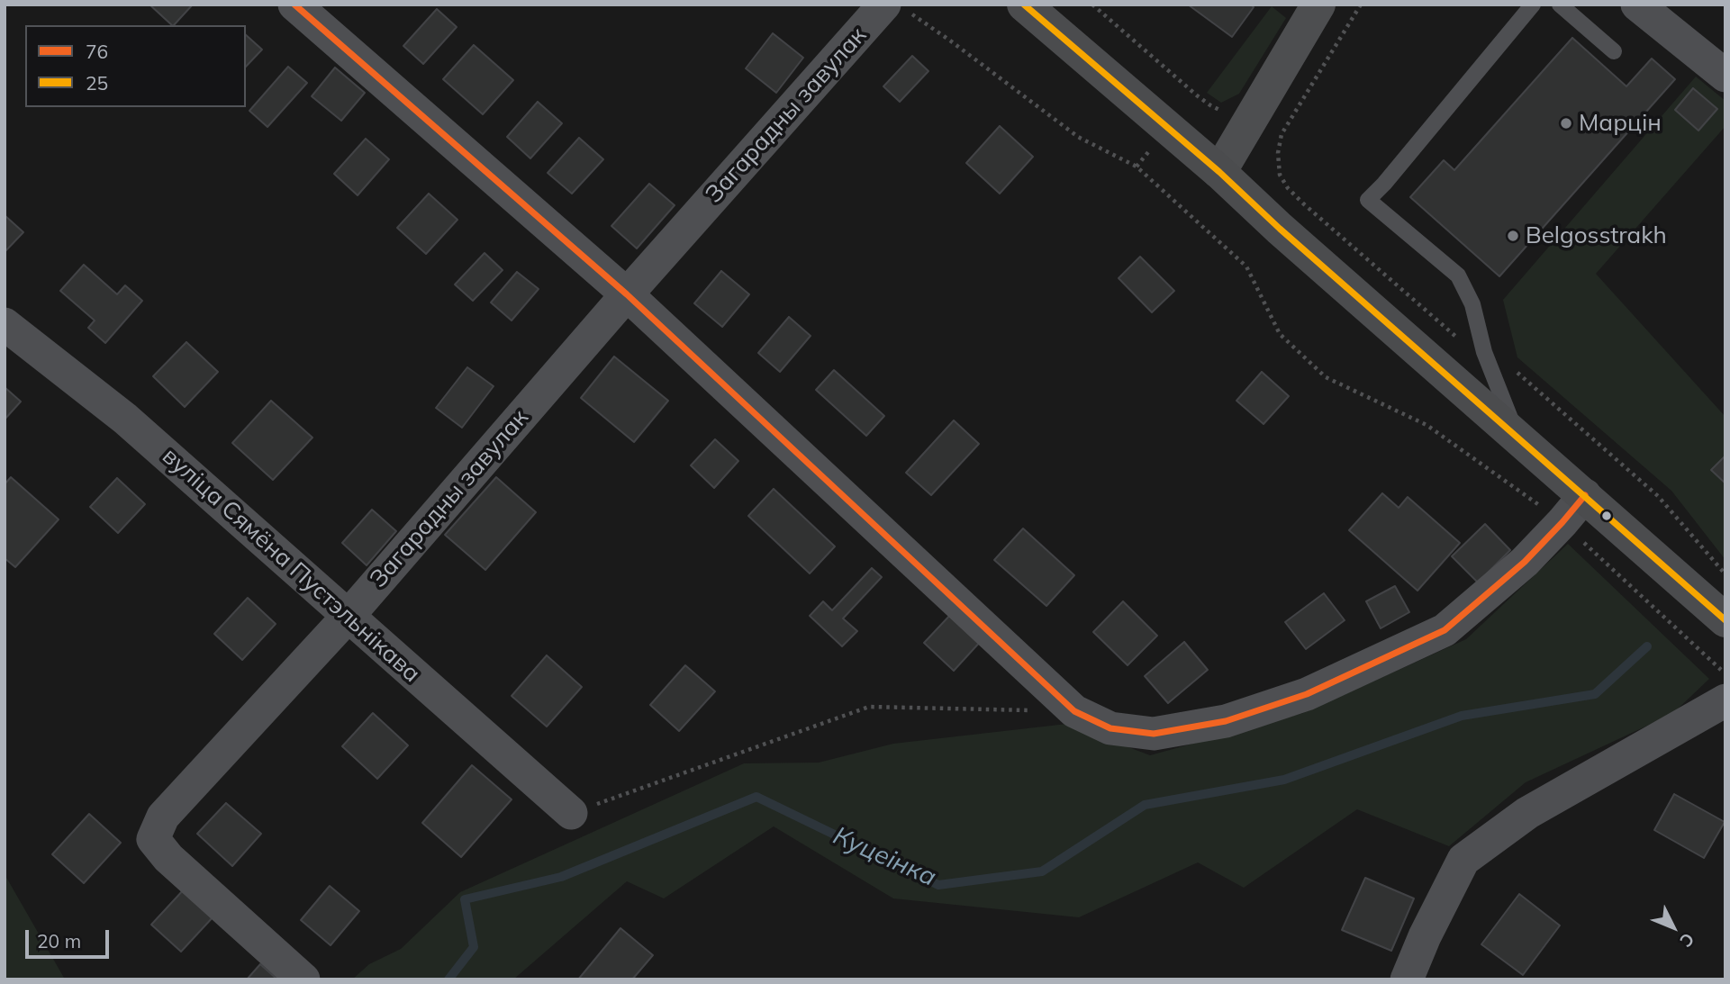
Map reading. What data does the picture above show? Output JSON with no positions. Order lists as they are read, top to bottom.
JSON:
{
  "streets": {
    "street": ["Загарадны завулак", "вуліца Сямёна Пустэльнікава"]
  },
  "crossings": [
    ["Загарадны завулак", "вуліца Сямёна Пустэльнікава"]
  ],
  "water": ["Куцеінка"],
  "places": ["Марцін", "Belgosstrakh"],
  "lines": ["transit line 76", "transit line 25"],
  "legend": ["76", "25"],
  "scale_bar": "20 m",
  "north": "bottom right"
}
